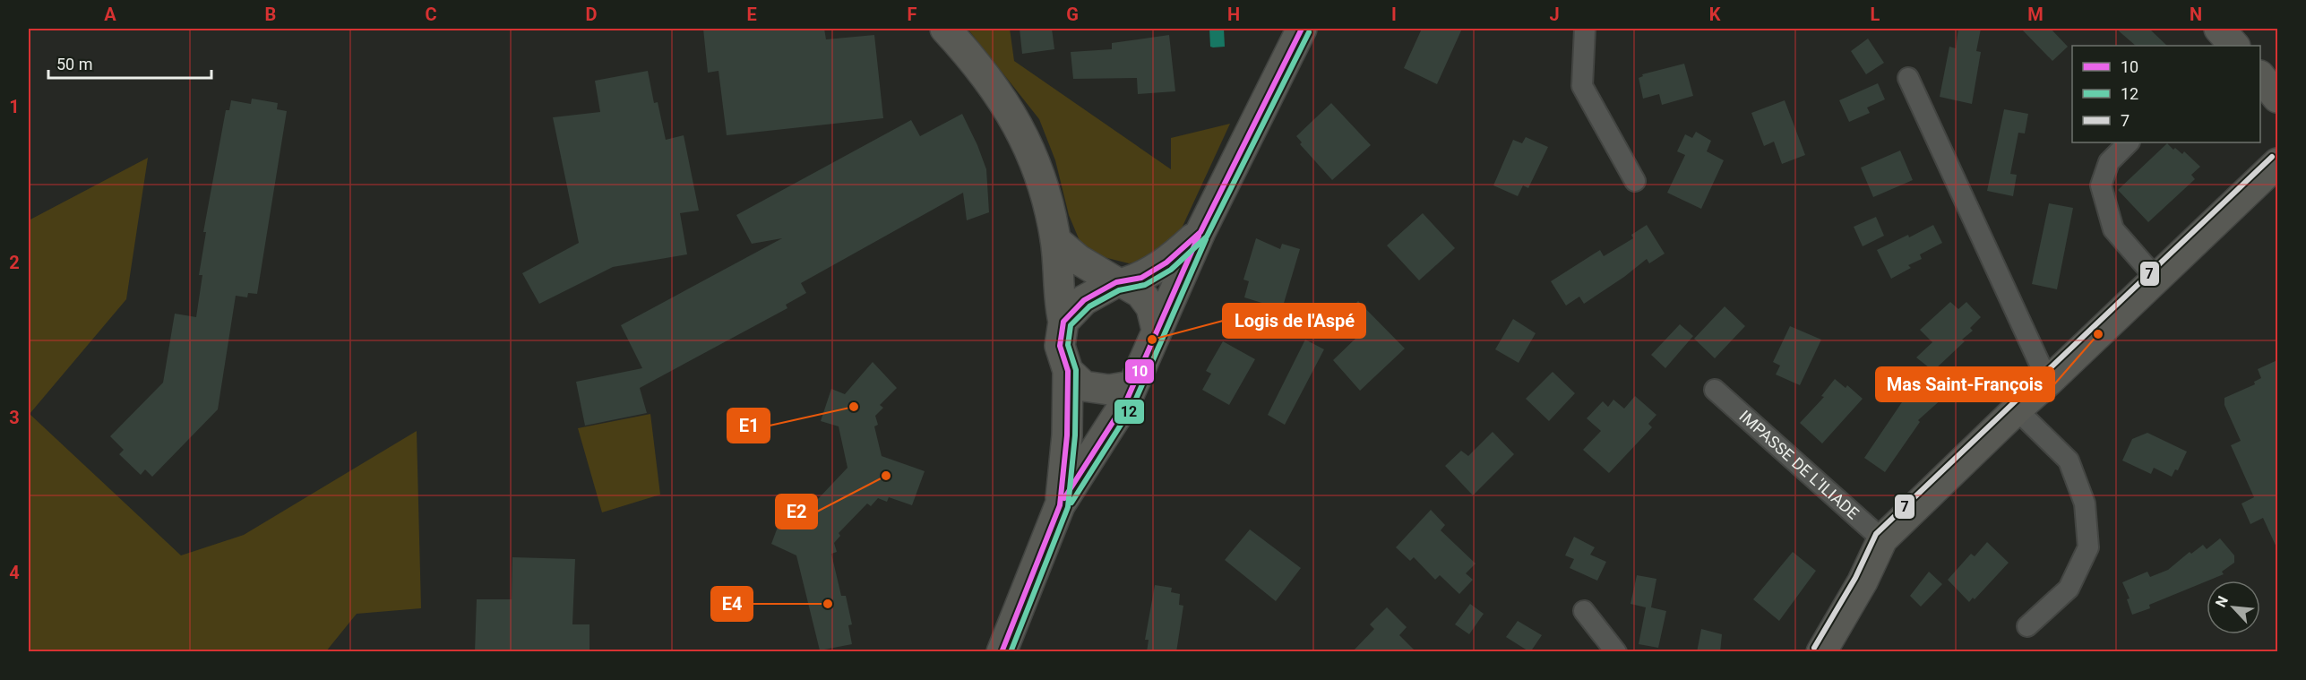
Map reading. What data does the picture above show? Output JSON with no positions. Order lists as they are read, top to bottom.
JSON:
{
  "streets": {
    "street": ["IMPASSE DE L'ILIADE"]
  },
  "places": [
    "Mas Saint-François",
    "Logis de l'Aspé",
    "E1",
    "E2",
    "E4"
  ],
  "lines": ["transit line 10", "transit line 12", "transit line 7"],
  "legend": ["10", "12", "7"],
  "scale_bar": "50 m",
  "north": "top left",
  "grid": {
    "columns": [
      "A",
      "B",
      "C",
      "D",
      "E",
      "F",
      "G",
      "H",
      "I",
      "J",
      "K",
      "L",
      "M",
      "N"
    ],
    "rows": [
      "1",
      "2",
      "3",
      "4"
    ]
  }
}
